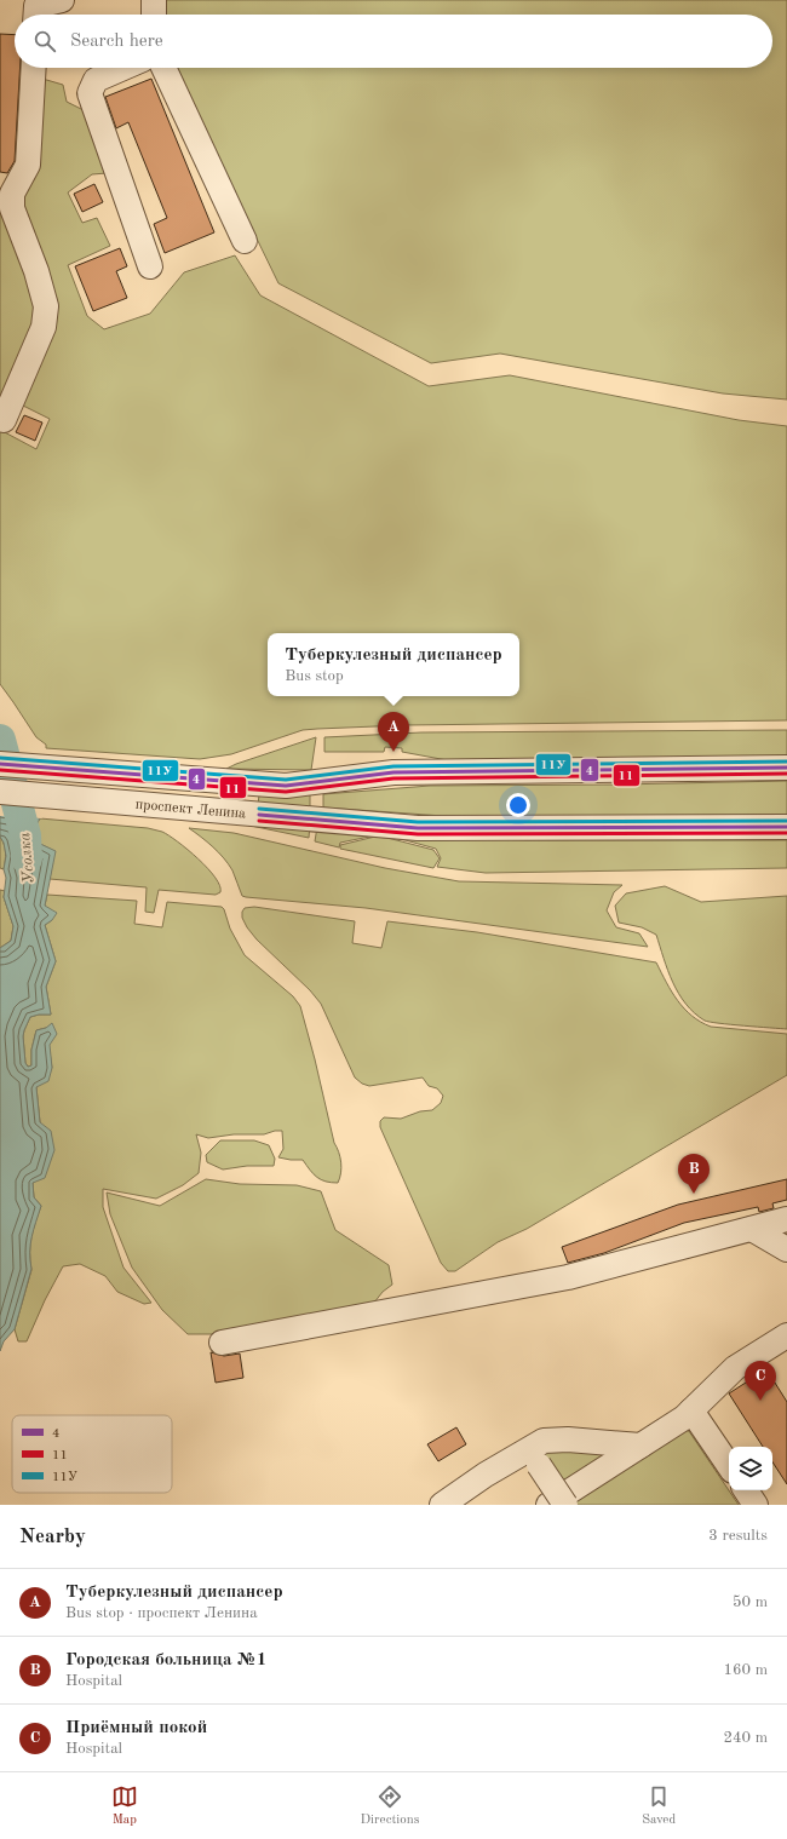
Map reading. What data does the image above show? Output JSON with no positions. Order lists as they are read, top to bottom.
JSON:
{
  "streets": {
    "street": ["проспект Ленина"]
  },
  "water": ["Усолка"],
  "lines": ["transit line 11У", "transit line 4", "transit line 11"],
  "legend": ["4", "11", "11У"],
  "page": {
    "search": "Search here",
    "popup": ["Туберкулезный диспансер", "Bus stop"],
    "pins": ["A", "B", "C"],
    "heading": ["Nearby", "3 results"],
    "list": [
      {
        "mark": "A",
        "name": "Туберкулезный диспансер",
        "note": "Bus stop · проспект Ленина",
        "value": "50 m"
      },
      {
        "mark": "B",
        "name": "Городская больница №1",
        "note": "Hospital",
        "value": "160 m"
      },
      {
        "mark": "C",
        "name": "Приёмный покой",
        "note": "Hospital",
        "value": "240 m"
      }
    ],
    "nav": ["Map", "Directions", "Saved"]
  }
}
